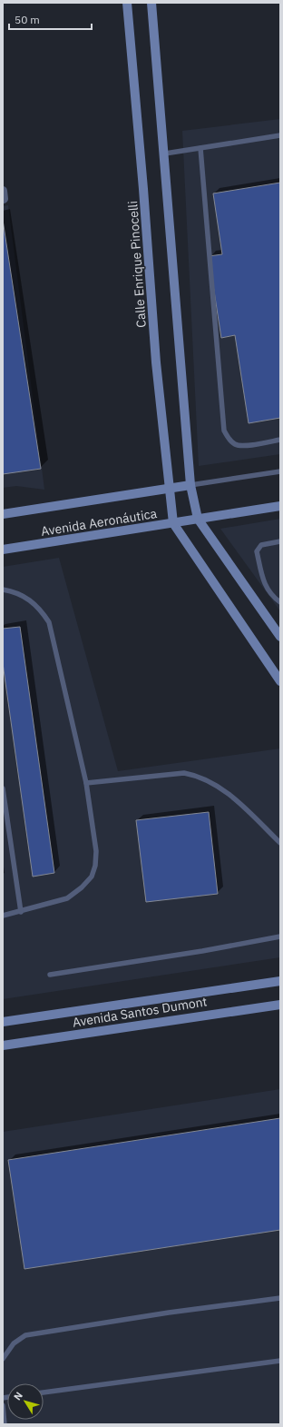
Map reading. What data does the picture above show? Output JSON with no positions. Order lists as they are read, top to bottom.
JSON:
{
  "streets": {
    "main road": ["Calle Enrique Pinocelli", "Avenida Aeronáutica", "Avenida Santos Dumont"]
  },
  "crossings": [
    ["Calle Enrique Pinocelli", "Avenida Aeronáutica"]
  ],
  "scale_bar": "50 m",
  "north": "top left"
}
